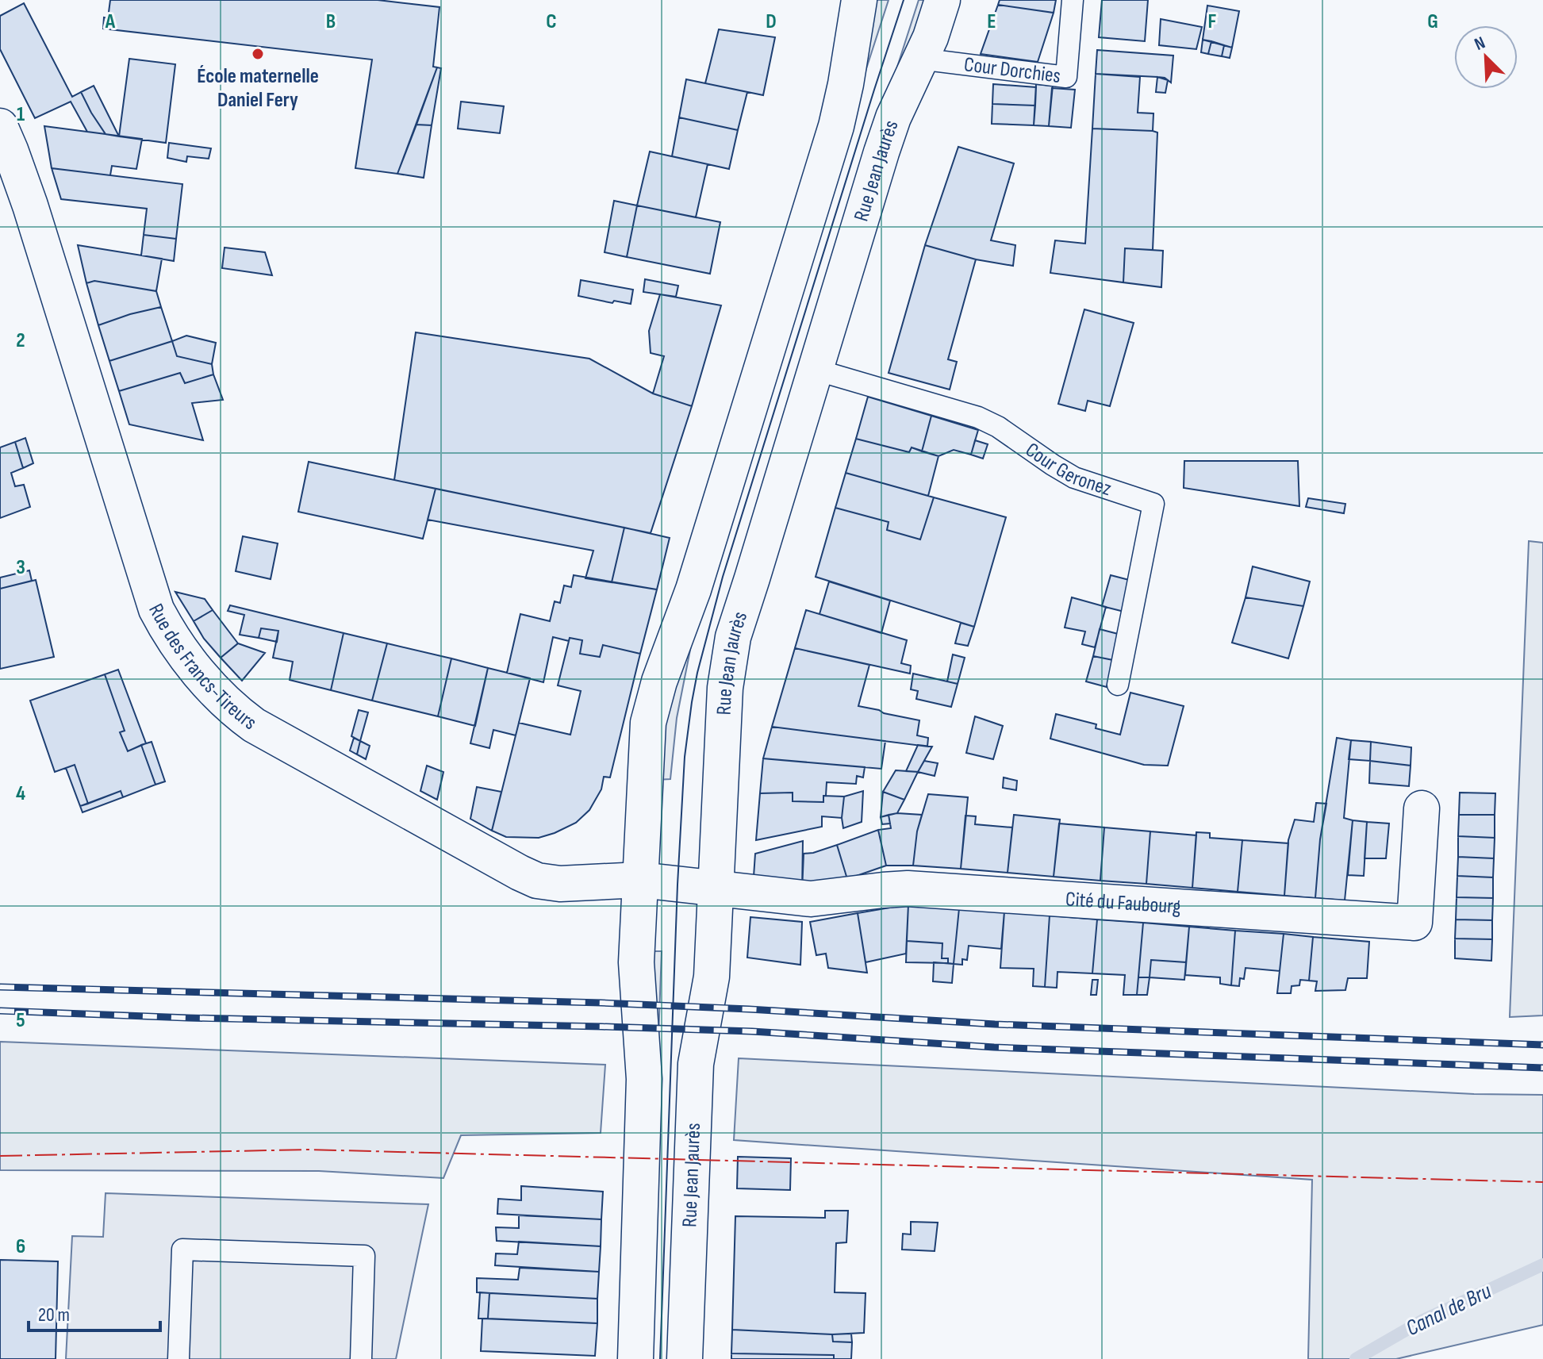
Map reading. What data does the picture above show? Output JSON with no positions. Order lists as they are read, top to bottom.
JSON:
{
  "streets": {
    "main road": ["Rue Jean Jaurès", "Rue des Francs-Tireurs", "Cité du Faubourg"],
    "lane": ["Cour Dorchies", "Cour Geronez"]
  },
  "crossings": [
    ["Cour Dorchies", "Rue Jean Jaurès"],
    ["Rue Jean Jaurès", "Cour Geronez"],
    ["Rue Jean Jaurès", "Rue des Francs-Tireurs"],
    ["Rue Jean Jaurès", "Cité du Faubourg"],
    ["Rue des Francs-Tireurs", "Cité du Faubourg"]
  ],
  "water": ["Canal de Bru"],
  "places": ["École maternelle Daniel Fery"],
  "scale_bar": "20 m",
  "north": "top left",
  "grid": {
    "columns": [
      "A",
      "B",
      "C",
      "D",
      "E",
      "F",
      "G"
    ],
    "rows": [
      "1",
      "2",
      "3",
      "4",
      "5",
      "6"
    ]
  }
}
